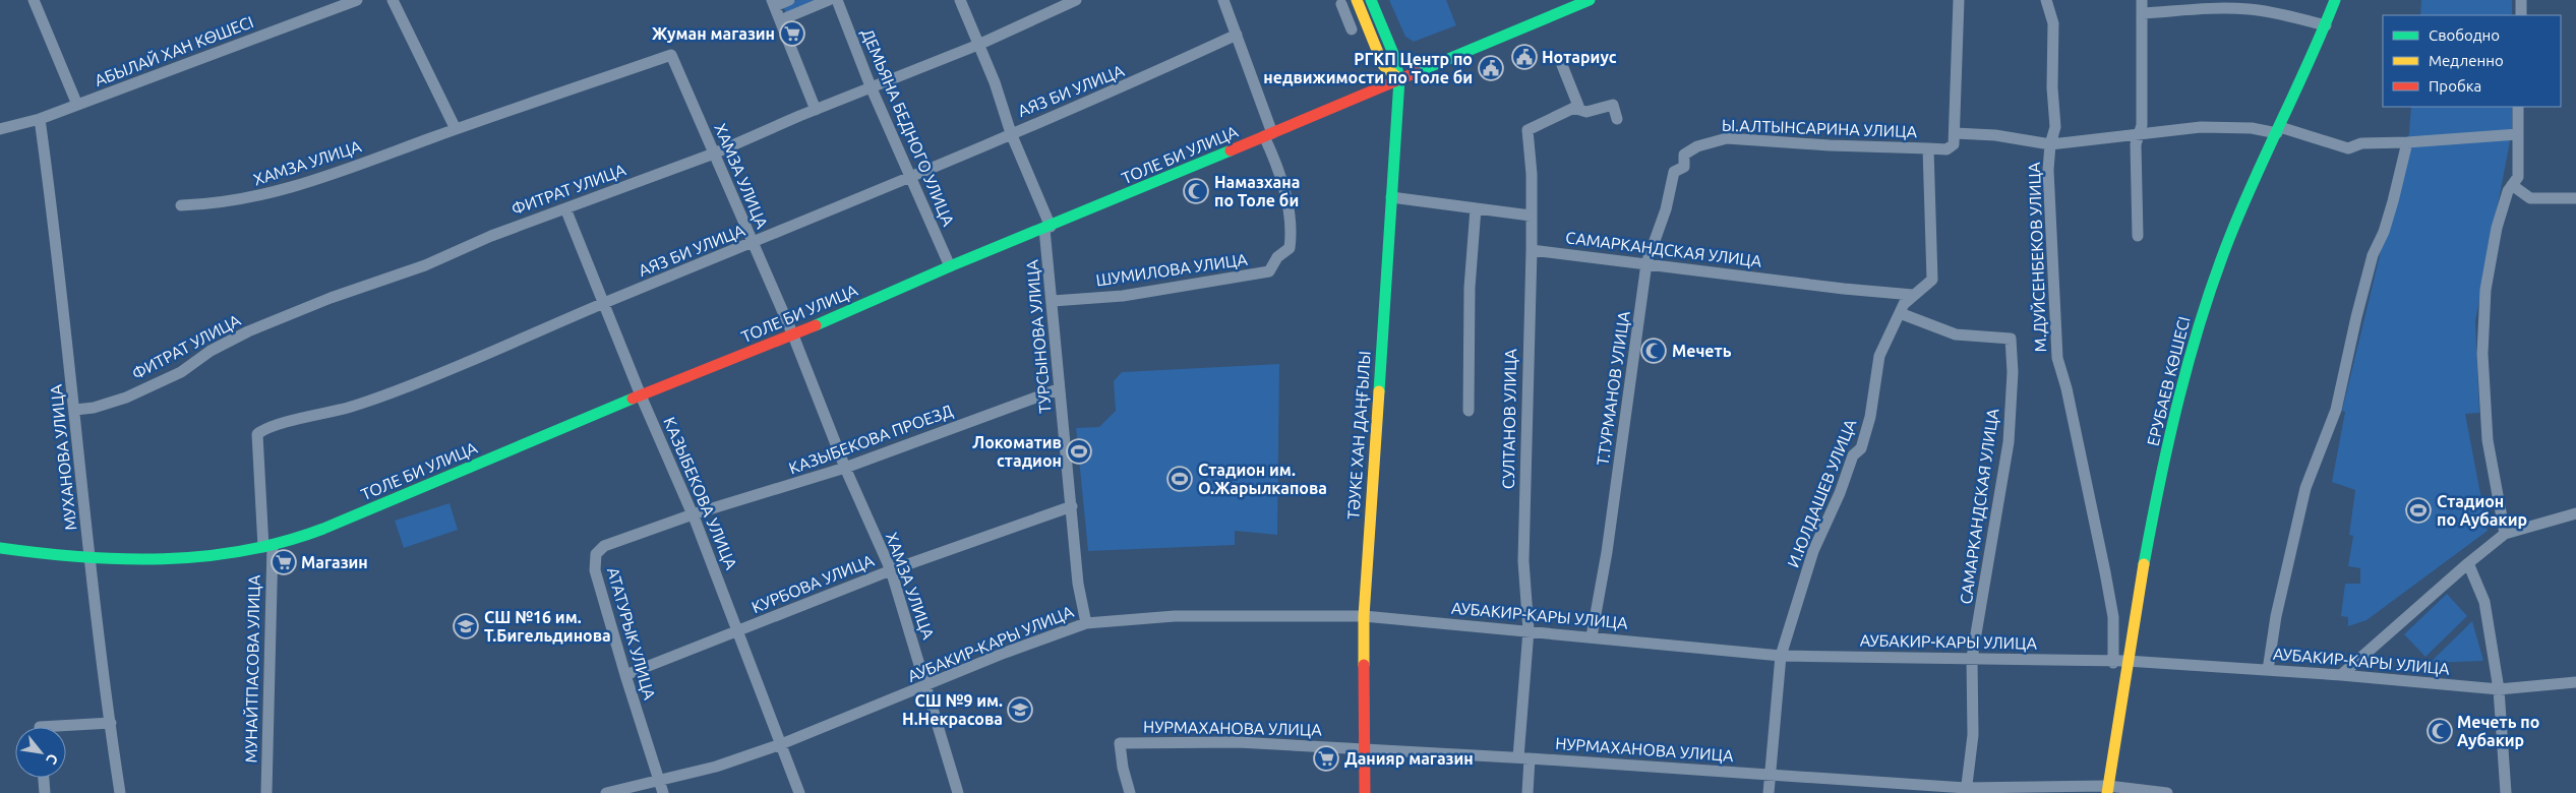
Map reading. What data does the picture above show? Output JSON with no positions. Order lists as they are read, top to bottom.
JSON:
{
  "streets": {
    "street": [
      "АБЫЛАЙ ХАН КӨШЕСІ",
      "АЯЗ БИ УЛИЦА",
      "ДЕМЬЯНА БЕДНОГО УЛИЦА",
      "Ы.АЛТЫНСАРИНА УЛИЦА",
      "ТОЛЕ БИ УЛИЦА",
      "ХАМЗА УЛИЦА",
      "ФИТРАТ УЛИЦА",
      "САМАРКАНДСКАЯ УЛИЦА",
      "М.ДУЙСЕНБЕКОВ УЛИЦА",
      "ШУМИЛОВА УЛИЦА",
      "ТУРСЫНОВА УЛИЦА",
      "ЕРУБАЕВ КӨШЕСІ",
      "Т.ТУРМАНОВ УЛИЦА",
      "СУЛТАНОВ УЛИЦА",
      "ТӘУКЕ ХАН ДАҢҒЫЛЫ",
      "КАЗЫБЕКОВА ПРОЕЗД",
      "МУХАНОВА УЛИЦА",
      "КАЗЫБЕКОВА УЛИЦА",
      "И.ЮЛДАШЕВ УЛИЦА",
      "КУРБОВА УЛИЦА",
      "АУБАКИР-КАРЫ УЛИЦА",
      "АТАТУРЫК УЛИЦА",
      "МУНАЙТПАСОВА УЛИЦА",
      "НУРМАХАНОВА УЛИЦА"
    ]
  },
  "crossings": [
    ["АБЫЛАЙ ХАН КӨШЕСІ", "МУХАНОВА УЛИЦА"],
    ["АЯЗ БИ УЛИЦА", "ДЕМЬЯНА БЕДНОГО УЛИЦА"],
    ["АЯЗ БИ УЛИЦА", "ТОЛЕ БИ УЛИЦА"],
    ["АЯЗ БИ УЛИЦА", "ХАМЗА УЛИЦА"],
    ["АЯЗ БИ УЛИЦА", "ШУМИЛОВА УЛИЦА"],
    ["АЯЗ БИ УЛИЦА", "ТУРСЫНОВА УЛИЦА"],
    ["АЯЗ БИ УЛИЦА", "КАЗЫБЕКОВА УЛИЦА"],
    ["АЯЗ БИ УЛИЦА", "МУНАЙТПАСОВА УЛИЦА"],
    ["ДЕМЬЯНА БЕДНОГО УЛИЦА", "ТОЛЕ БИ УЛИЦА"],
    ["ДЕМЬЯНА БЕДНОГО УЛИЦА", "ФИТРАТ УЛИЦА"],
    ["Ы.АЛТЫНСАРИНА УЛИЦА", "Т.ТУРМАНОВ УЛИЦА"],
    ["Ы.АЛТЫНСАРИНА УЛИЦА", "И.ЮЛДАШЕВ УЛИЦА"],
    ["ТОЛЕ БИ УЛИЦА", "ХАМЗА УЛИЦА"],
    ["ТОЛЕ БИ УЛИЦА", "ШУМИЛОВА УЛИЦА"],
    ["ТОЛЕ БИ УЛИЦА", "ТУРСЫНОВА УЛИЦА"],
    ["ТОЛЕ БИ УЛИЦА", "ТӘУКЕ ХАН ДАҢҒЫЛЫ"],
    ["ТОЛЕ БИ УЛИЦА", "МУХАНОВА УЛИЦА"],
    ["ТОЛЕ БИ УЛИЦА", "КАЗЫБЕКОВА УЛИЦА"],
    ["ТОЛЕ БИ УЛИЦА", "МУНАЙТПАСОВА УЛИЦА"],
    ["ХАМЗА УЛИЦА", "ФИТРАТ УЛИЦА"],
    ["ХАМЗА УЛИЦА", "КАЗЫБЕКОВА ПРОЕЗД"],
    ["ХАМЗА УЛИЦА", "КУРБОВА УЛИЦА"],
    ["ХАМЗА УЛИЦА", "АУБАКИР-КАРЫ УЛИЦА"],
    ["ФИТРАТ УЛИЦА", "ТУРСЫНОВА УЛИЦА"],
    ["ФИТРАТ УЛИЦА", "МУХАНОВА УЛИЦА"],
    ["ФИТРАТ УЛИЦА", "КАЗЫБЕКОВА УЛИЦА"],
    ["САМАРКАНДСКАЯ УЛИЦА", "Т.ТУРМАНОВ УЛИЦА"],
    ["САМАРКАНДСКАЯ УЛИЦА", "СУЛТАНОВ УЛИЦА"],
    ["САМАРКАНДСКАЯ УЛИЦА", "И.ЮЛДАШЕВ УЛИЦА"],
    ["САМАРКАНДСКАЯ УЛИЦА", "АУБАКИР-КАРЫ УЛИЦА"],
    ["САМАРКАНДСКАЯ УЛИЦА", "НУРМАХАНОВА УЛИЦА"],
    ["М.ДУЙСЕНБЕКОВ УЛИЦА", "АУБАКИР-КАРЫ УЛИЦА"],
    ["ШУМИЛОВА УЛИЦА", "ТУРСЫНОВА УЛИЦА"],
    ["ТУРСЫНОВА УЛИЦА", "КАЗЫБЕКОВА ПРОЕЗД"],
    ["ТУРСЫНОВА УЛИЦА", "КУРБОВА УЛИЦА"],
    ["ТУРСЫНОВА УЛИЦА", "АУБАКИР-КАРЫ УЛИЦА"],
    ["ЕРУБАЕВ КӨШЕСІ", "АУБАКИР-КАРЫ УЛИЦА"],
    ["ЕРУБАЕВ КӨШЕСІ", "НУРМАХАНОВА УЛИЦА"],
    ["Т.ТУРМАНОВ УЛИЦА", "АУБАКИР-КАРЫ УЛИЦА"],
    ["СУЛТАНОВ УЛИЦА", "АУБАКИР-КАРЫ УЛИЦА"],
    ["СУЛТАНОВ УЛИЦА", "НУРМАХАНОВА УЛИЦА"],
    ["ТӘУКЕ ХАН ДАҢҒЫЛЫ", "АУБАКИР-КАРЫ УЛИЦА"],
    ["ТӘУКЕ ХАН ДАҢҒЫЛЫ", "НУРМАХАНОВА УЛИЦА"],
    ["КАЗЫБЕКОВА ПРОЕЗД", "КАЗЫБЕКОВА УЛИЦА"],
    ["КАЗЫБЕКОВА ПРОЕЗД", "АТАТУРЫК УЛИЦА"],
    ["КАЗЫБЕКОВА УЛИЦА", "КУРБОВА УЛИЦА"],
    ["КАЗЫБЕКОВА УЛИЦА", "АУБАКИР-КАРЫ УЛИЦА"],
    ["КАЗЫБЕКОВА УЛИЦА", "АТАТУРЫК УЛИЦА"],
    ["И.ЮЛДАШЕВ УЛИЦА", "АУБАКИР-КАРЫ УЛИЦА"],
    ["И.ЮЛДАШЕВ УЛИЦА", "НУРМАХАНОВА УЛИЦА"],
    ["КУРБОВА УЛИЦА", "АТАТУРЫК УЛИЦА"],
    ["АУБАКИР-КАРЫ УЛИЦА", "АТАТУРЫК УЛИЦА"]
  ],
  "places": {
    "supermarket": ["Жуман магазин", "Магазин", "Данияр магазин"],
    "public building": ["Нотариус", "РГКП Центр по недвижимости по Толе би"],
    "mosque": ["Намазхана по Толе би", "Мечеть", "Мечеть по Аубакир"],
    "sports": ["Локоматив стадион", "Стадион им. О.Жарылкапова", "Стадион по Аубакир"],
    "school or university": ["СШ №16 им. Т.Бигельдинова", "СШ №9 им. Н.Некрасова"]
  },
  "legend": ["Свободно", "Медленно", "Пробка"],
  "north": "bottom right"
}
